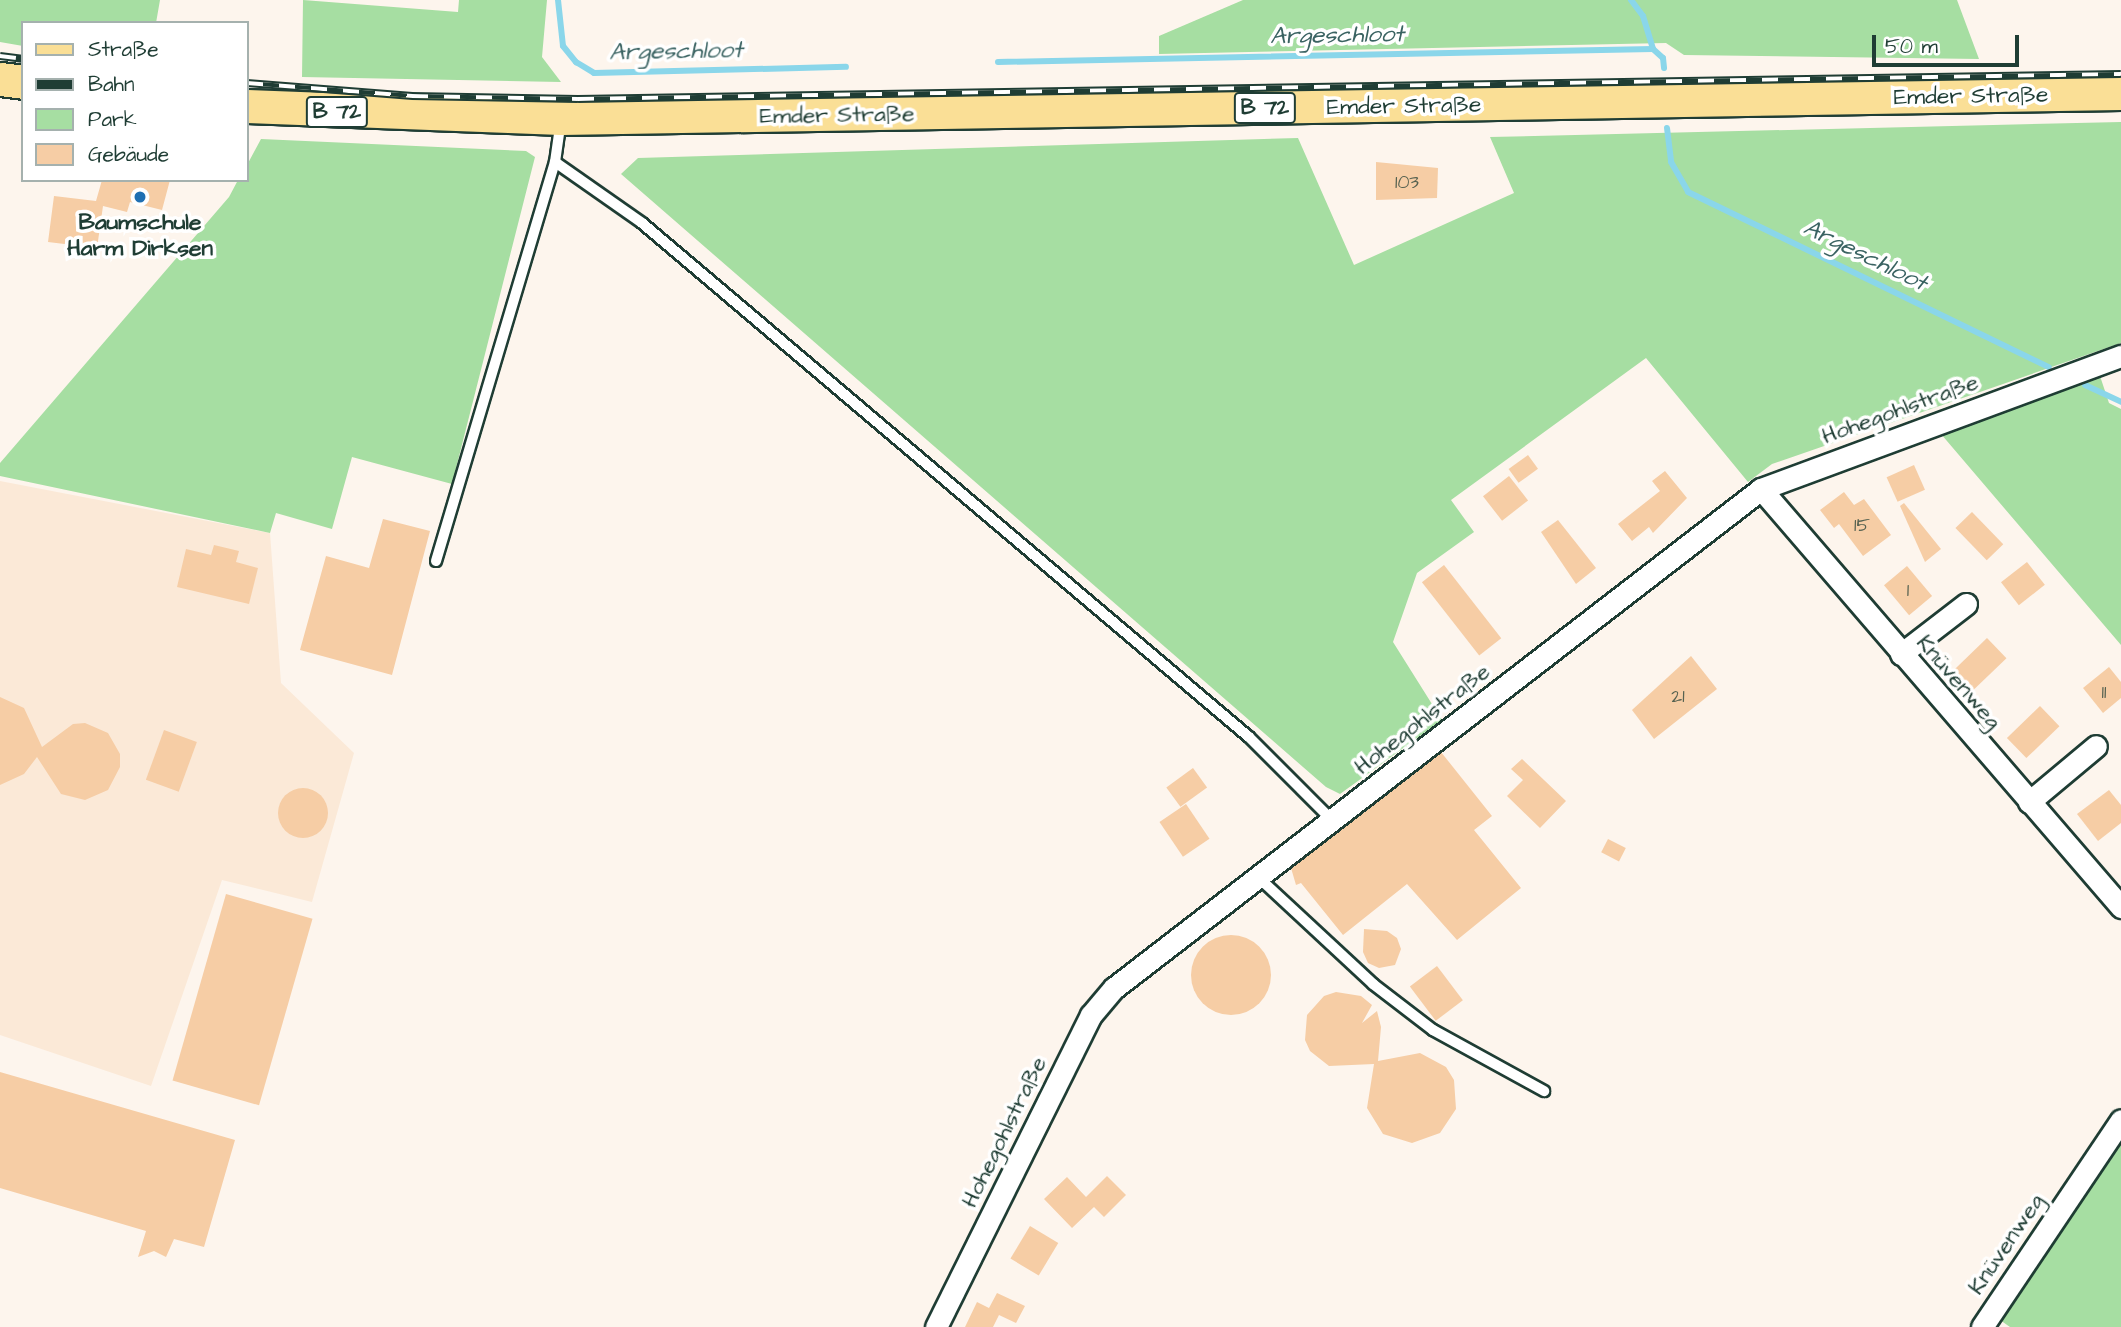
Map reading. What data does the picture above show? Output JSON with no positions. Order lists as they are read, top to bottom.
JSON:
{
  "streets": {
    "main road": ["Emder Straße", "B 72"],
    "street": ["Hohegohlstraße", "Knüvenweg"]
  },
  "crossings": [
    ["Hohegohlstraße", "Knüvenweg"]
  ],
  "water": ["Argeschloot"],
  "places": ["Baumschule Harm Dirksen"],
  "house_numbers": [
    "103",
    "15",
    "1",
    "11",
    "21"
  ],
  "legend": [
    "Straße",
    "Bahn",
    "Park",
    "Gebäude"
  ],
  "scale_bar": "50 m"
}
